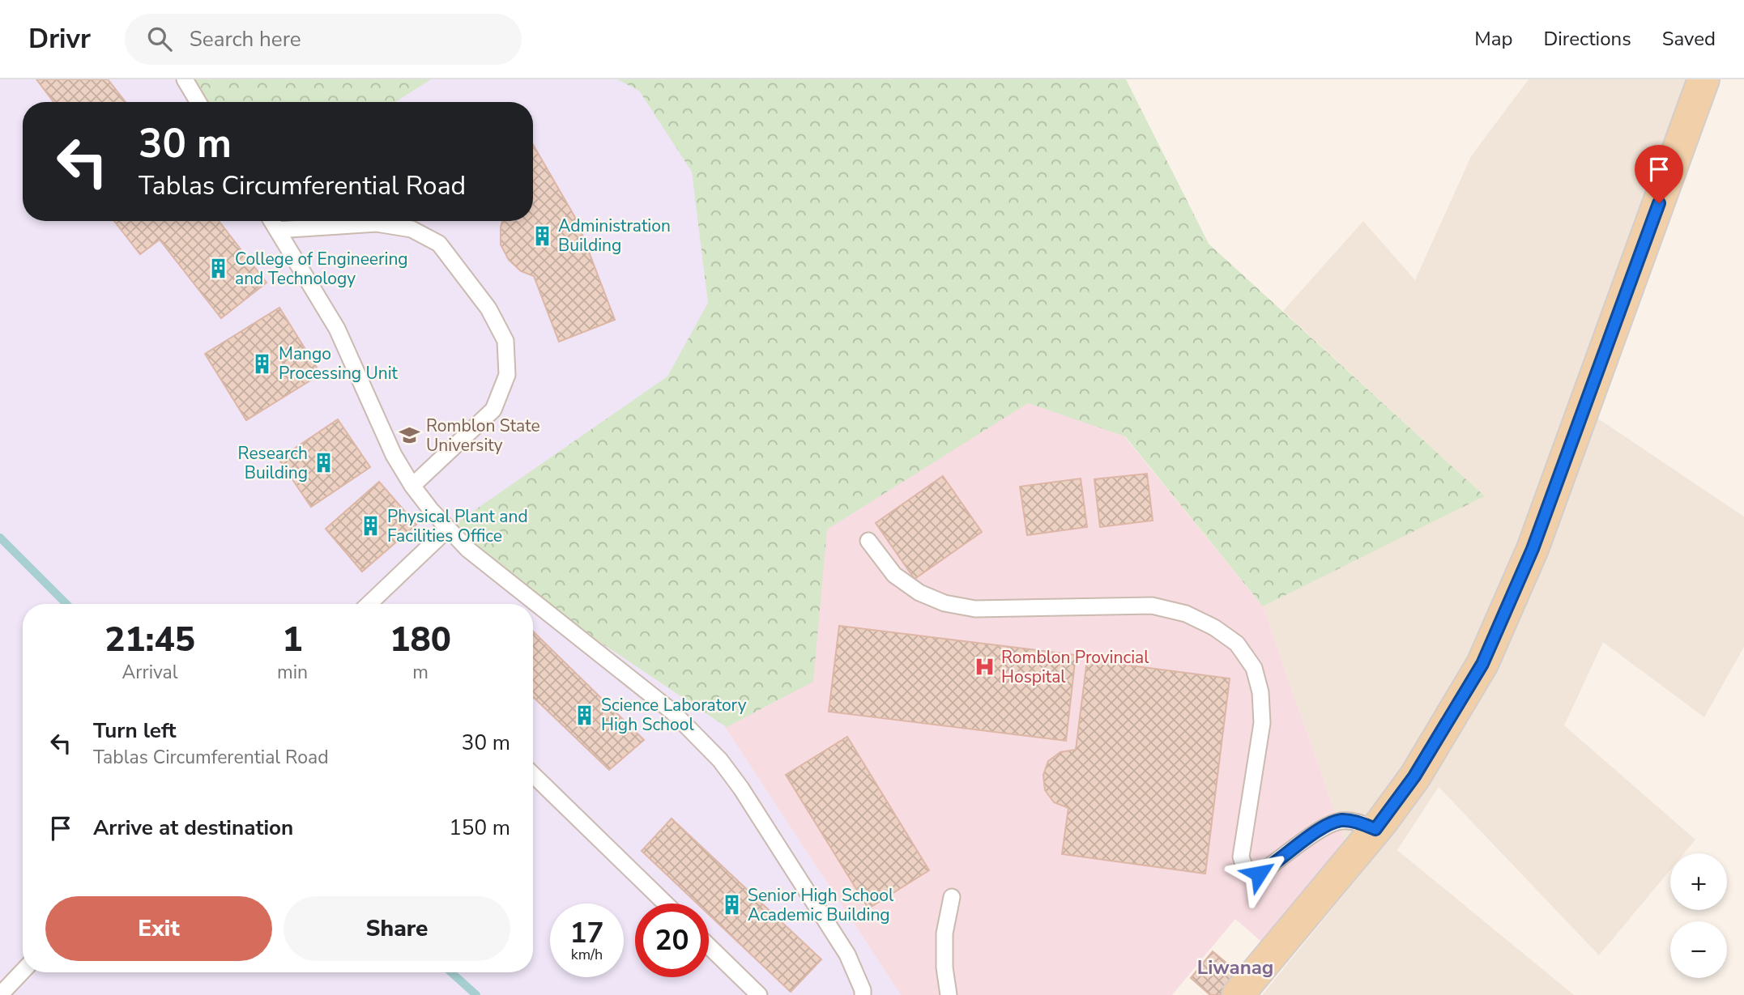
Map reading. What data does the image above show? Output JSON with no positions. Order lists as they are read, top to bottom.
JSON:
{
  "districts": ["Liwanag"],
  "places": {
    "building": [
      "Administration Building",
      "College of Engineering and Technology",
      "Mango Processing Unit",
      "Research Building",
      "Physical Plant and Facilities Office",
      "Science Laboratory High School",
      "Senior High School Academic Building"
    ],
    "school or university": ["Romblon State University"],
    "hospital": ["Romblon Provincial Hospital"]
  },
  "page": {
    "header": "Drivr",
    "search": "Search here",
    "nav": ["Map", "Directions", "Saved"],
    "turn": ["30 m", "Tablas Circumferential Road"],
    "eta": [
      "21:45",
      "Arrival",
      "1",
      "min",
      "180",
      "m"
    ],
    "list": [
      {
        "name": "Turn left",
        "note": "Tablas Circumferential Road",
        "value": "30 m"
      },
      {
        "name": "Arrive at destination",
        "value": "150 m"
      }
    ],
    "map_buttons": ["+", "−"],
    "buttons": ["Exit", "Share"],
    "speed": "17 km/h",
    "limit": "20"
  }
}
